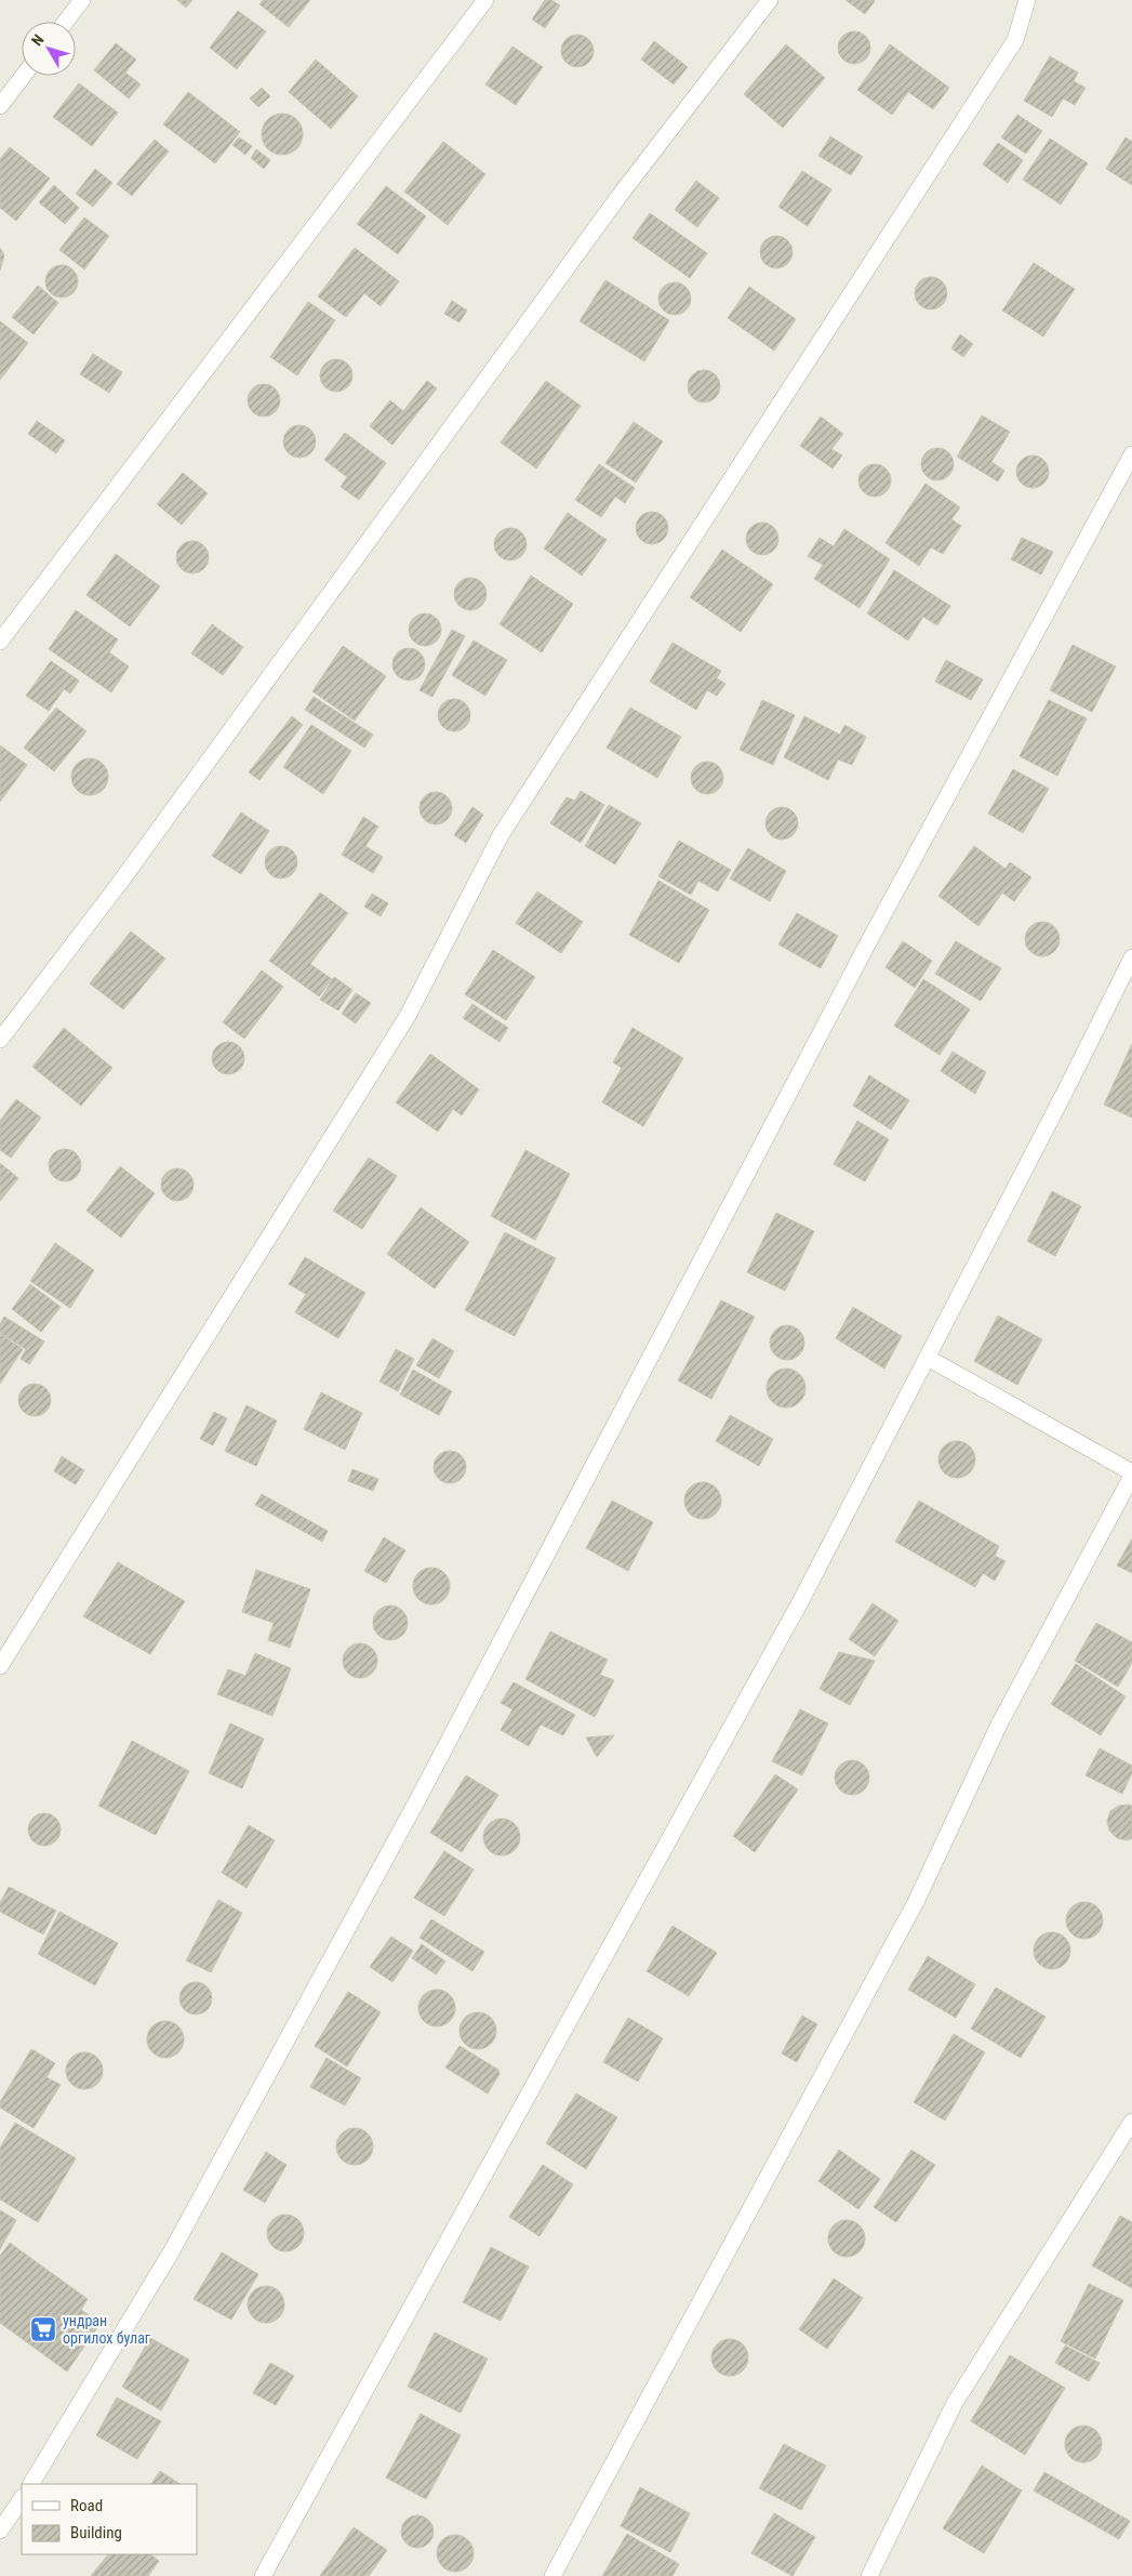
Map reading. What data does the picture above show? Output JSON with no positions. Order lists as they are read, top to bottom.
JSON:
{
  "places": {
    "supermarket": ["ундран оргилох булаг"]
  },
  "legend": ["Road", "Building"],
  "north": "top left"
}
